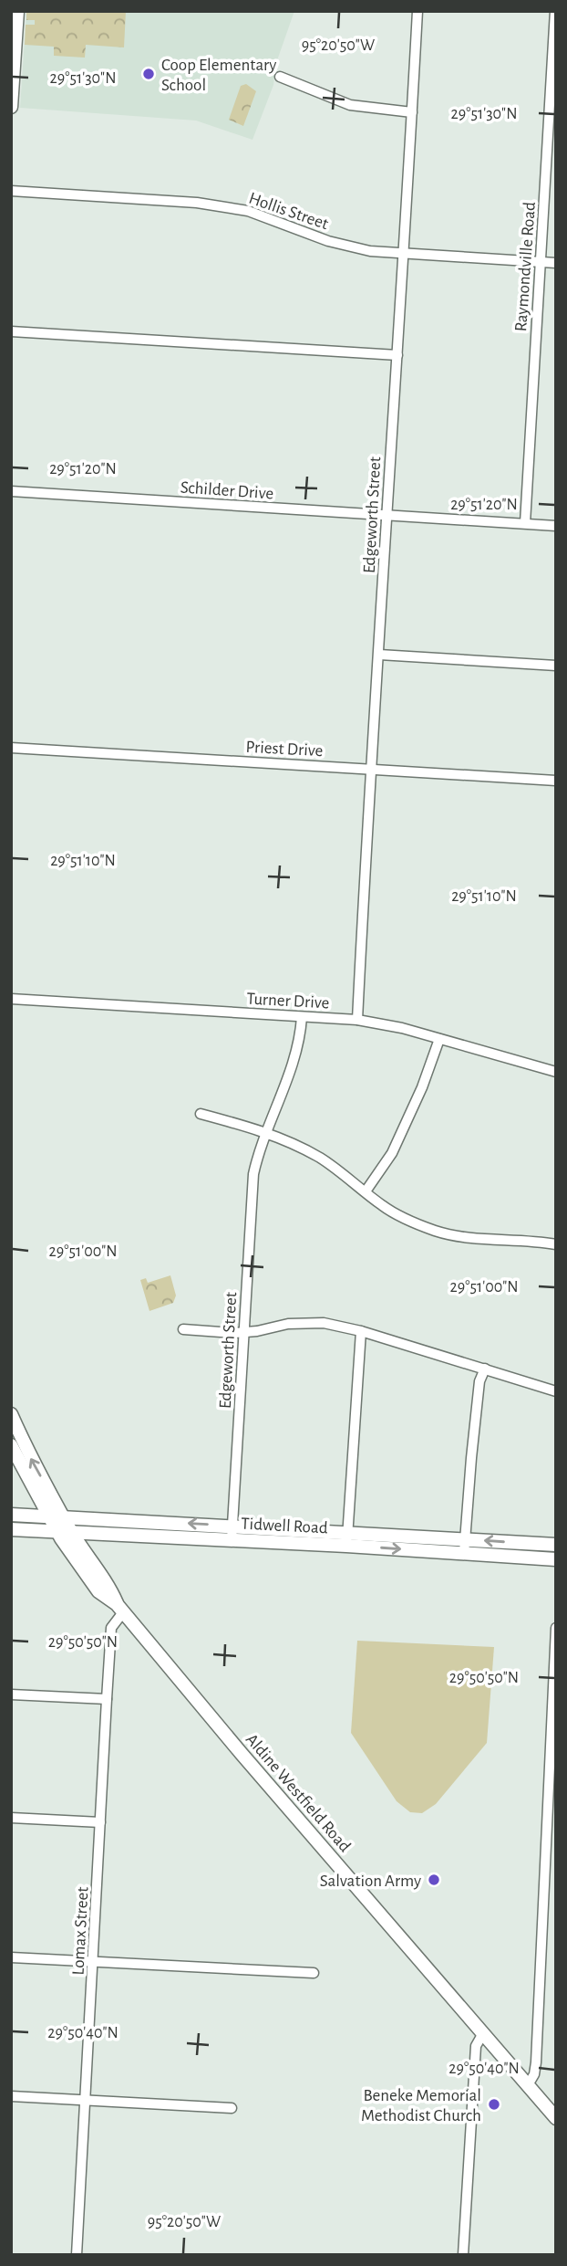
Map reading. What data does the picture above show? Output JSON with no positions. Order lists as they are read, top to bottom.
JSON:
{
  "streets": {
    "main road": ["Tidwell Road", "Aldine Westfield Road"],
    "street": [
      "Hollis Street",
      "Raymondville Road",
      "Schilder Drive",
      "Edgeworth Street",
      "Priest Drive",
      "Turner Drive",
      "Lomax Street"
    ]
  },
  "crossings": [
    ["Hollis Street", "Raymondville Road"],
    ["Hollis Street", "Edgeworth Street"],
    ["Raymondville Road", "Schilder Drive"],
    ["Schilder Drive", "Edgeworth Street"],
    ["Edgeworth Street", "Priest Drive"],
    ["Edgeworth Street", "Turner Drive"],
    ["Edgeworth Street", "Tidwell Road"],
    ["Tidwell Road", "Aldine Westfield Road"],
    ["Aldine Westfield Road", "Lomax Street"]
  ],
  "places": ["Coop Elementary School", "Salvation Army", "Beneke Memorial Methodist Church"],
  "coordinates": [
    "95°20'50\"W",
    "29°51'30\"N",
    "29°51'20\"N",
    "29°51'10\"N",
    "29°51'00\"N",
    "29°50'50\"N",
    "29°50'40\"N"
  ]
}
